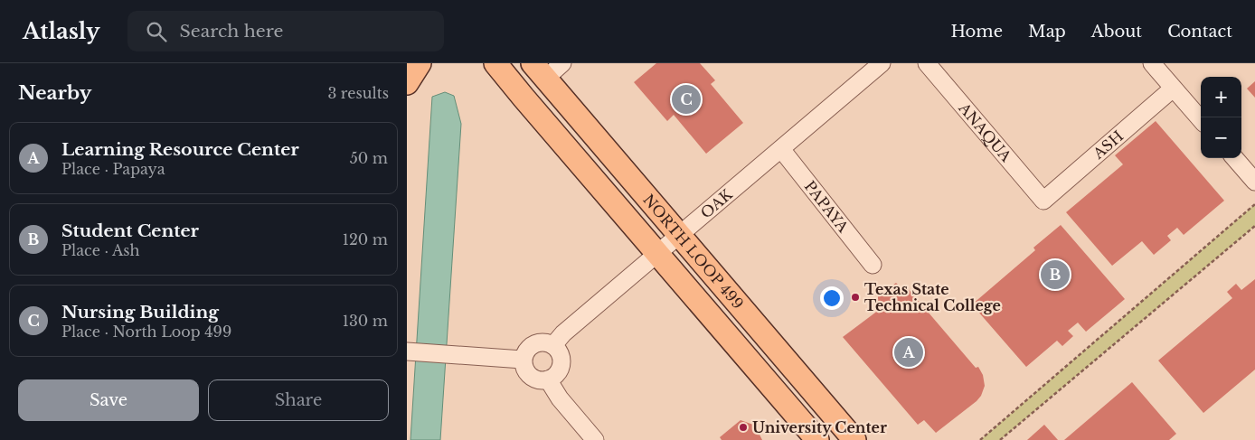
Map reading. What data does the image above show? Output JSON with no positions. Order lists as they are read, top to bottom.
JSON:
{
  "streets": {
    "main road": ["NORTH LOOP 499"],
    "street": [
      "ANAQUA",
      "ASH",
      "OAK",
      "PAPAYA"
    ]
  },
  "crossings": [
    ["ANAQUA", "ASH"],
    ["OAK", "PAPAYA"],
    ["OAK", "NORTH LOOP 499"]
  ],
  "places": ["Texas State Technical College", "University Center"],
  "page": {
    "header": "Atlasly",
    "search": "Search here",
    "nav": [
      "Home",
      "Map",
      "About",
      "Contact"
    ],
    "heading": ["Nearby", "3 results"],
    "map_buttons": ["+", "−"],
    "pins": ["C", "B", "A"],
    "list": [
      {
        "mark": "A",
        "name": "Learning Resource Center",
        "note": "Place · Papaya",
        "value": "50 m"
      },
      {
        "mark": "B",
        "name": "Student Center",
        "note": "Place · Ash",
        "value": "120 m"
      },
      {
        "mark": "C",
        "name": "Nursing Building",
        "note": "Place · North Loop 499",
        "value": "130 m"
      }
    ],
    "buttons": ["Save", "Share"]
  }
}
